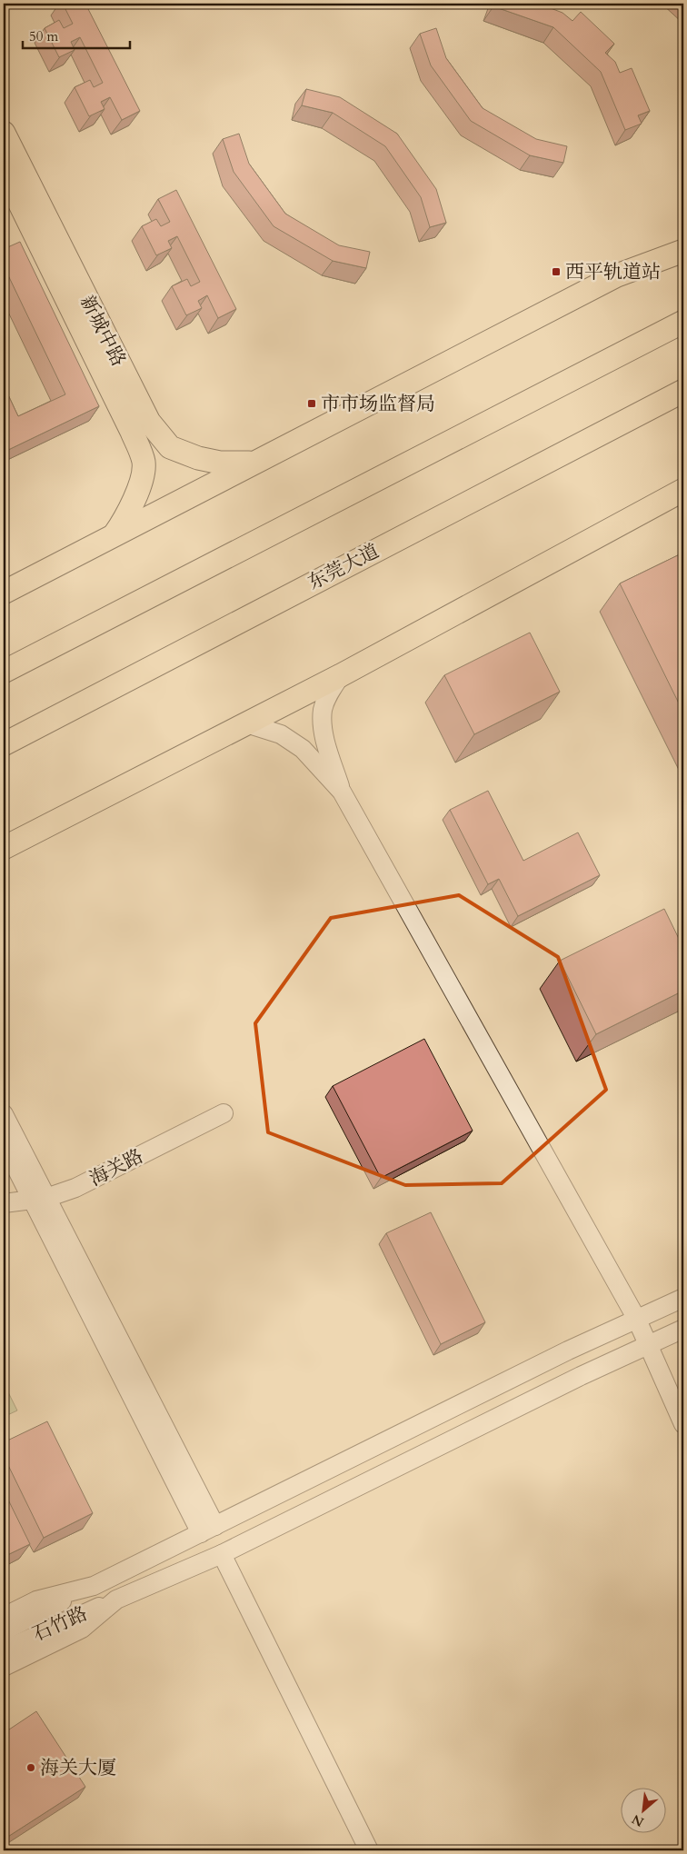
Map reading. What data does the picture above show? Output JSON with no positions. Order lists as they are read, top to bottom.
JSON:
{
  "streets": {
    "main road": ["新城中路", "东莞大道"],
    "street": ["海关路", "石竹路"]
  },
  "places": {
    "transit": ["西平轨道站", "市市场监督局"],
    "other": ["海关大厦"]
  },
  "scale_bar": "50 m",
  "north": "bottom left"
}
